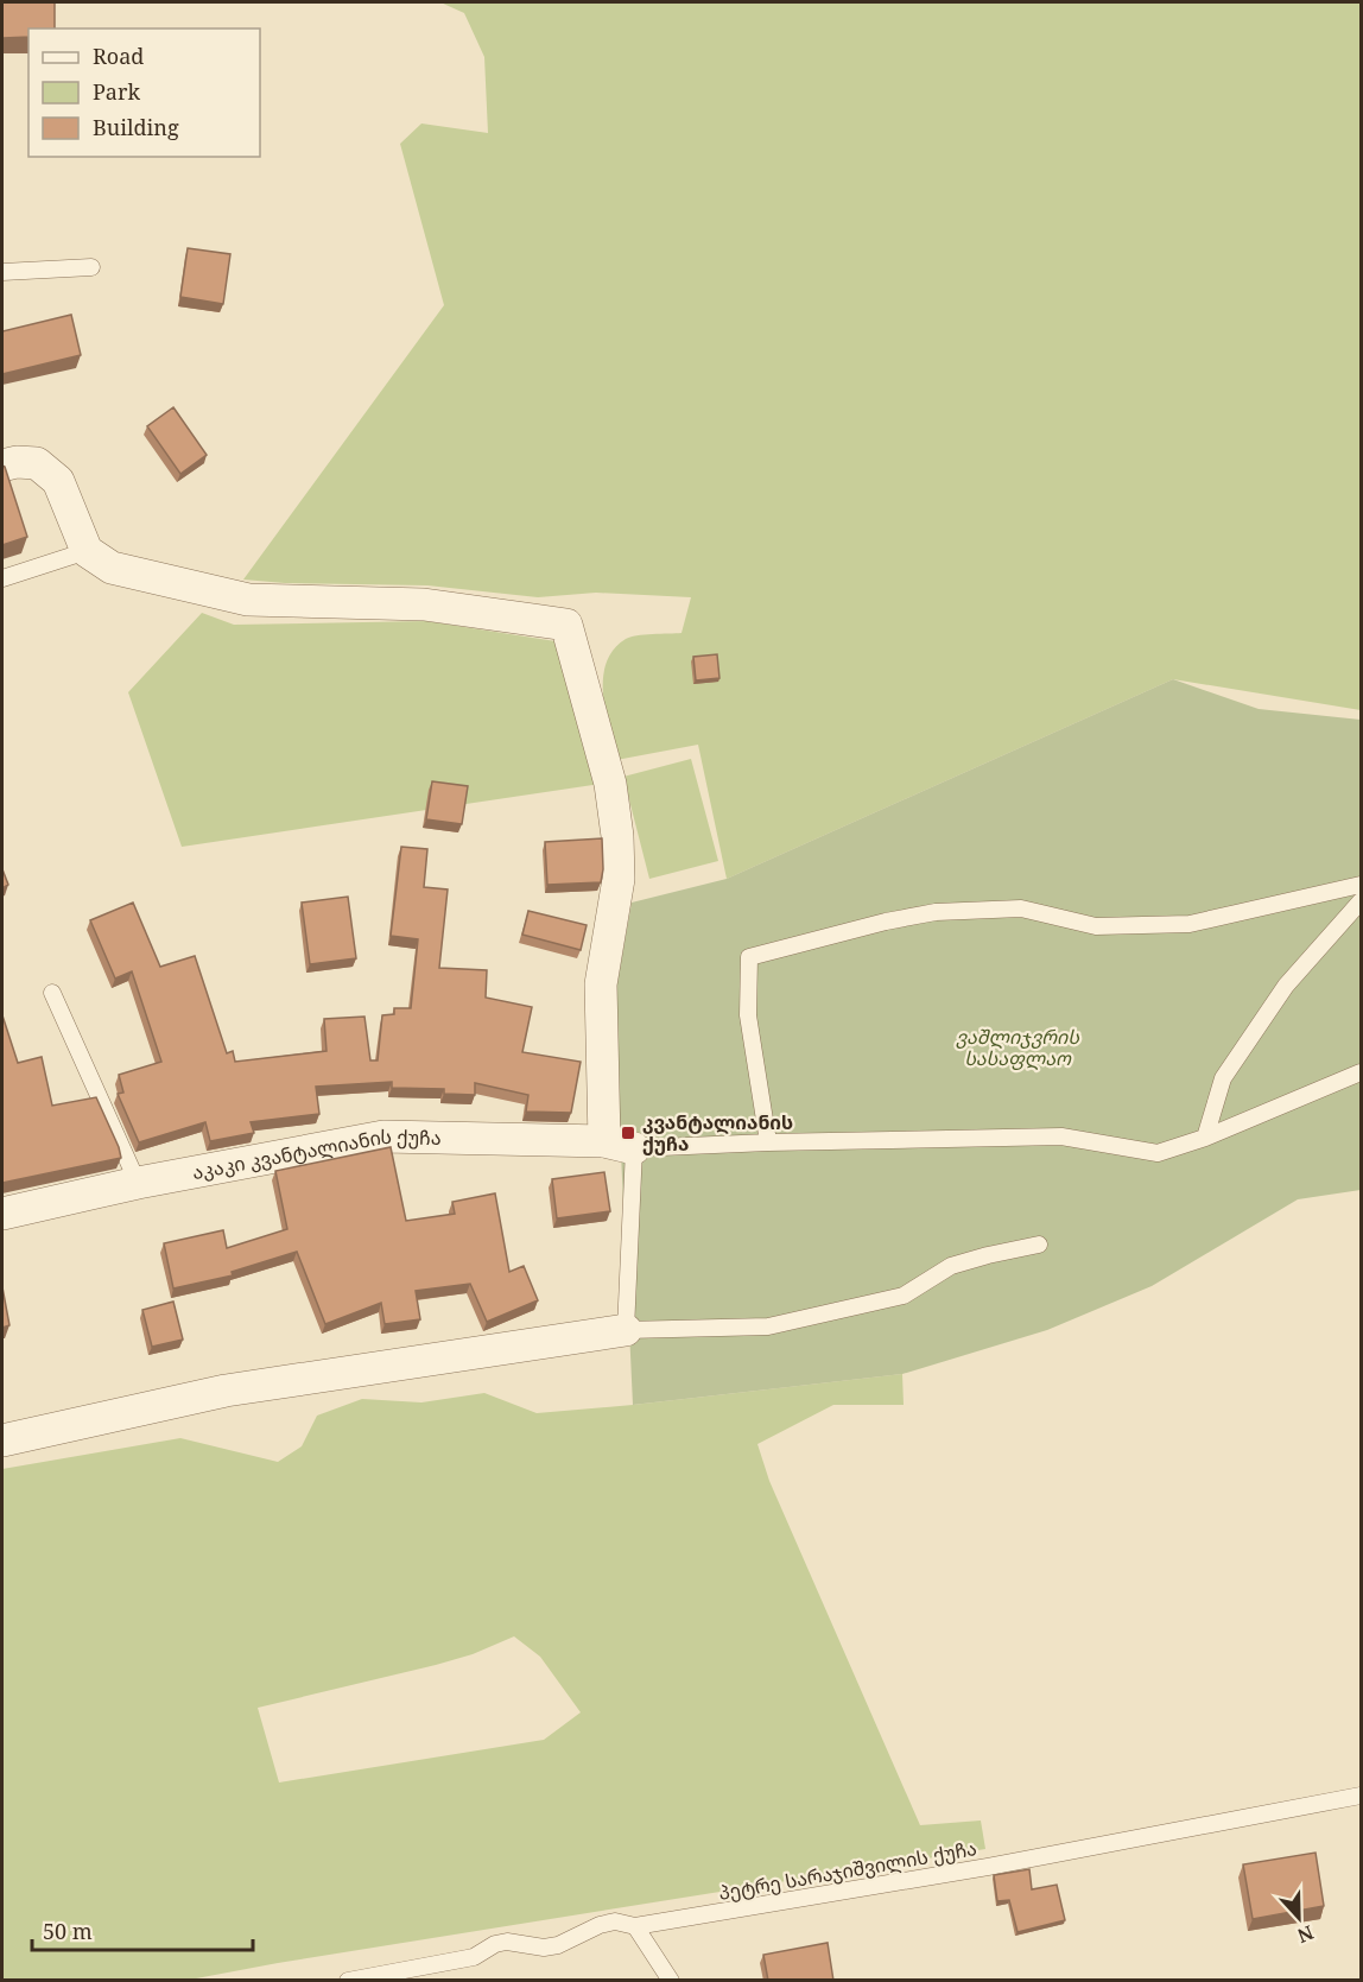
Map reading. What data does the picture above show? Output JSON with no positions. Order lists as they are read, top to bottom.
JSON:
{
  "streets": {
    "street": ["აკაკი კვანტალიანის ქუჩა"],
    "lane": ["პეტრე სარაჯიშვილის ქუჩა"]
  },
  "parks": ["ვაშლიჯვრის სასაფლაო"],
  "places": {
    "transit": ["კვანტალიანის ქუჩა"]
  },
  "legend": ["Road", "Park", "Building"],
  "scale_bar": "50 m",
  "north": "bottom"
}
